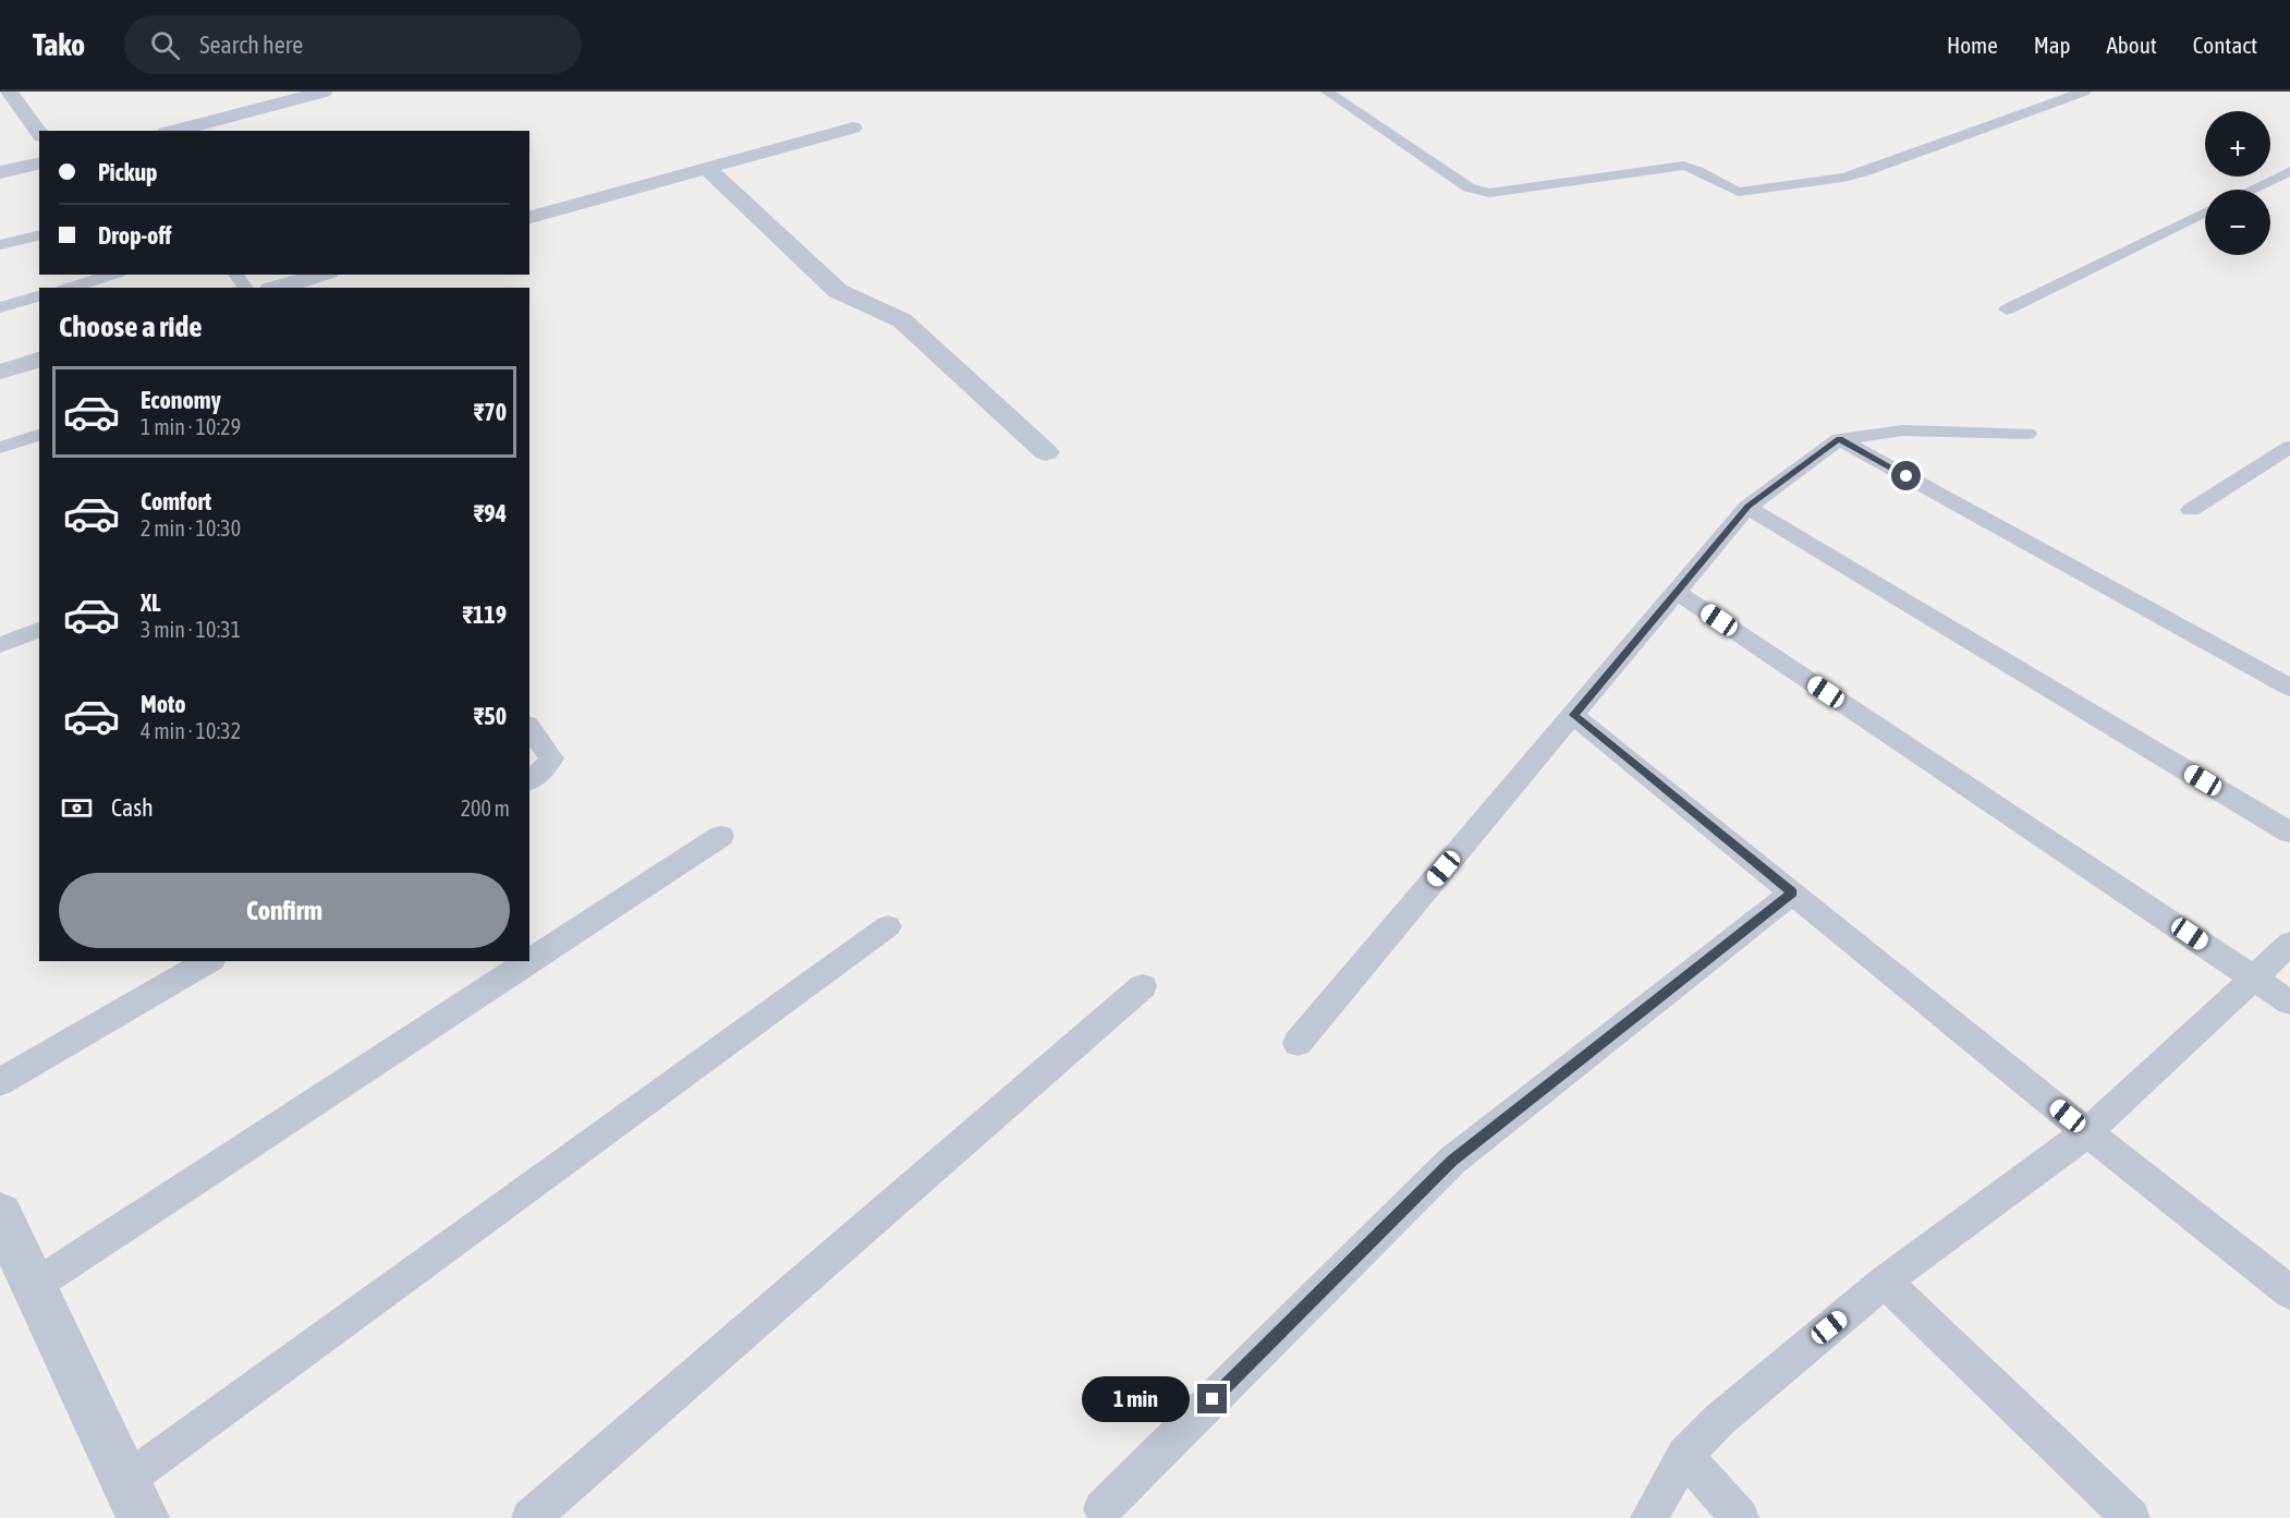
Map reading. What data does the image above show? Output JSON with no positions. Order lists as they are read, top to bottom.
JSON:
{
  "page": {
    "header": "Tako",
    "search": "Search here",
    "nav": [
      "Home",
      "Map",
      "About",
      "Contact"
    ],
    "map_buttons": ["+", "−"],
    "banner": ["Pickup", "Drop-off"],
    "heading": "Choose a ride",
    "list": [
      {
        "name": "Economy",
        "note": "1 min · 10:29",
        "value": "₹70"
      },
      {
        "name": "Comfort",
        "note": "2 min · 10:30",
        "value": "₹94"
      },
      {
        "name": "XL",
        "note": "3 min · 10:31",
        "value": "₹119"
      },
      {
        "name": "Moto",
        "note": "4 min · 10:32",
        "value": "₹50"
      }
    ],
    "pay": ["Cash", "200 m"],
    "buttons": "Confirm",
    "bubble": "1 min"
  }
}
